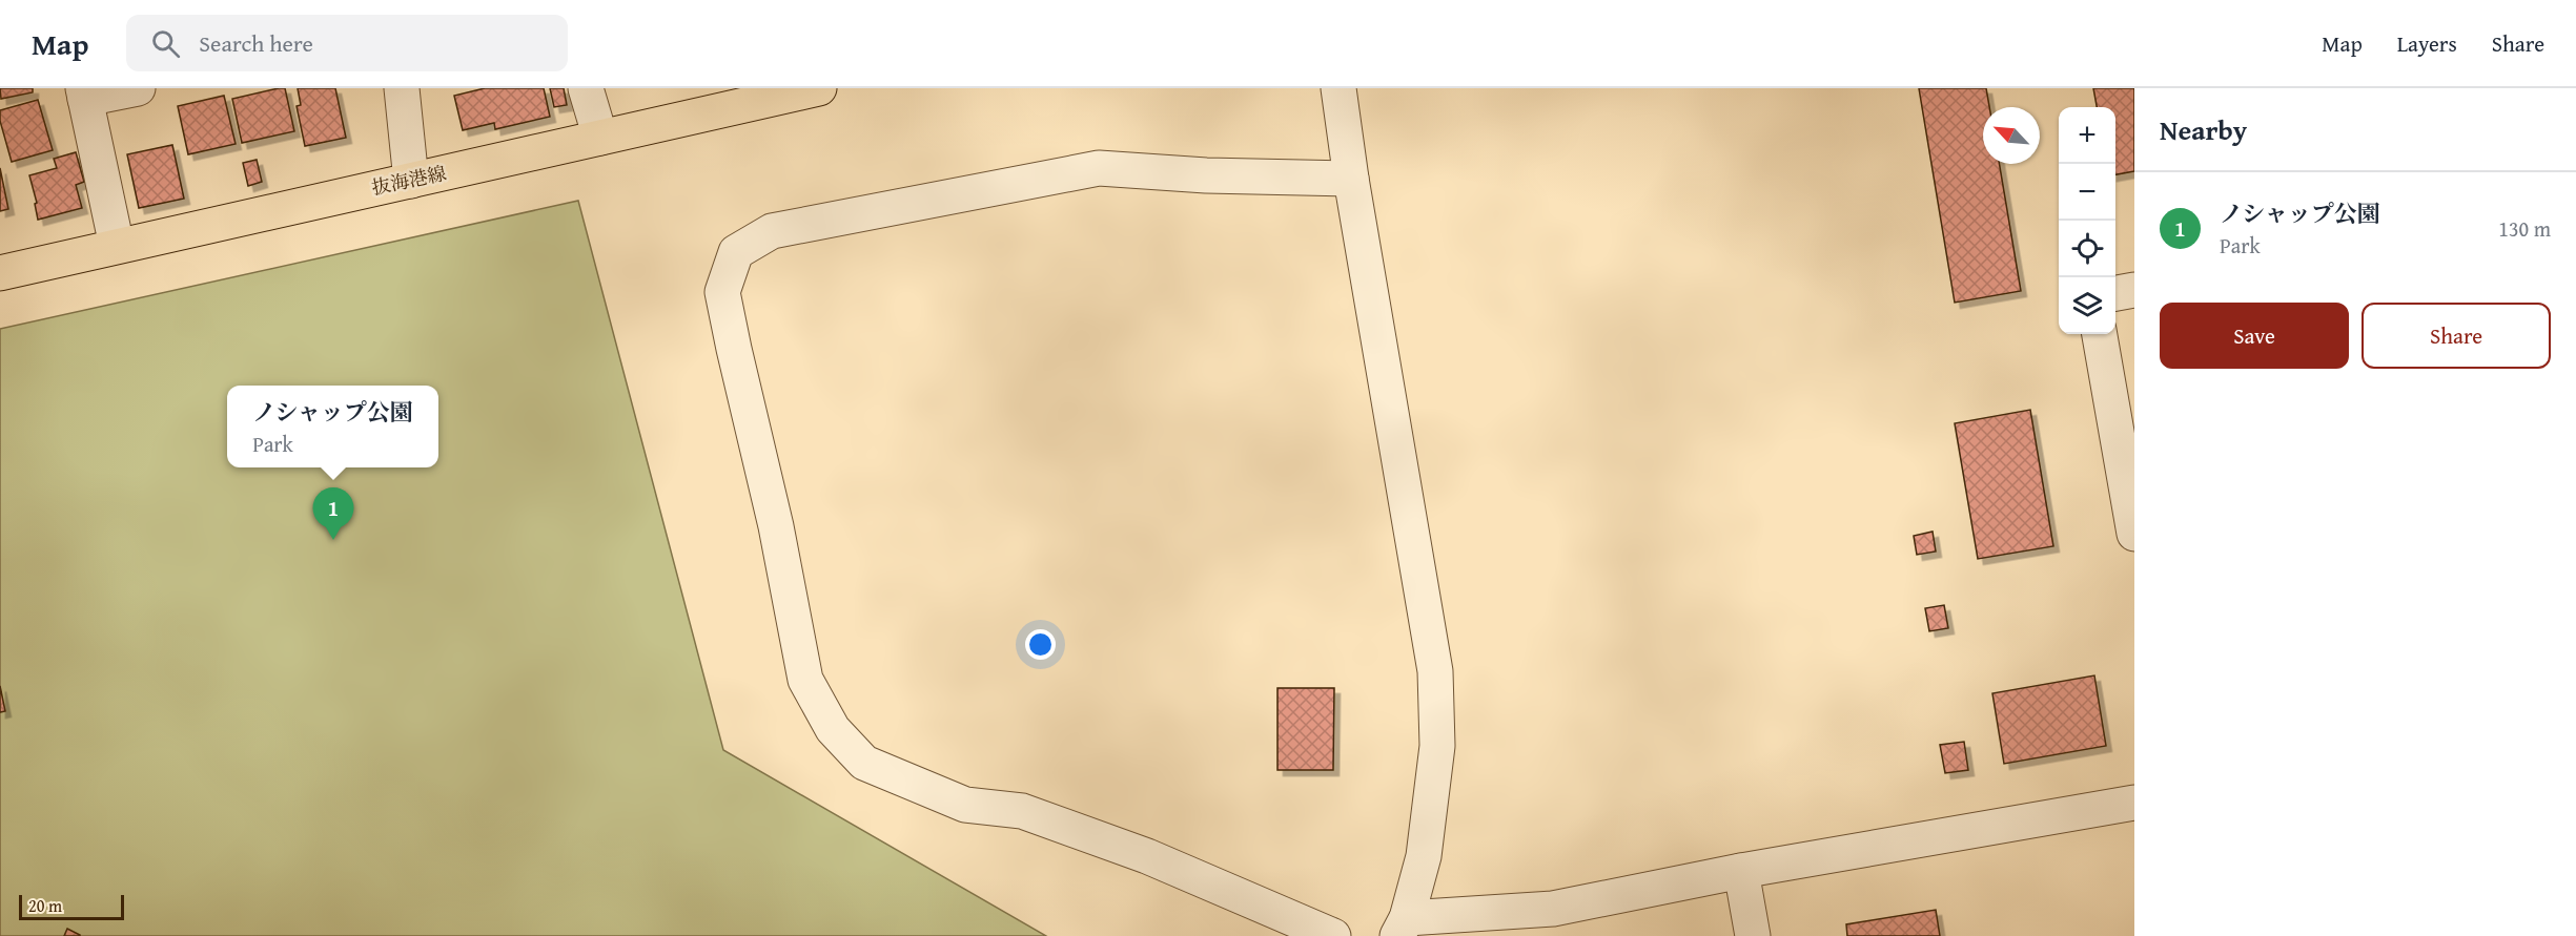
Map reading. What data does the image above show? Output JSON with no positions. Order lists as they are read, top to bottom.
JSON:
{
  "streets": {
    "main road": ["抜海港線"]
  },
  "scale_bar": "20 m",
  "north": "top left",
  "page": {
    "header": "Map",
    "search": "Search here",
    "nav": ["Map", "Layers", "Share"],
    "heading": "Nearby",
    "map_buttons": ["+", "−"],
    "list": [
      {
        "mark": "1",
        "name": "ノシャップ公園",
        "note": "Park",
        "value": "130 m"
      }
    ],
    "buttons": ["Save", "Share"],
    "popup": ["ノシャップ公園", "Park"],
    "pins": "1",
    "scale": "20 m"
  }
}
